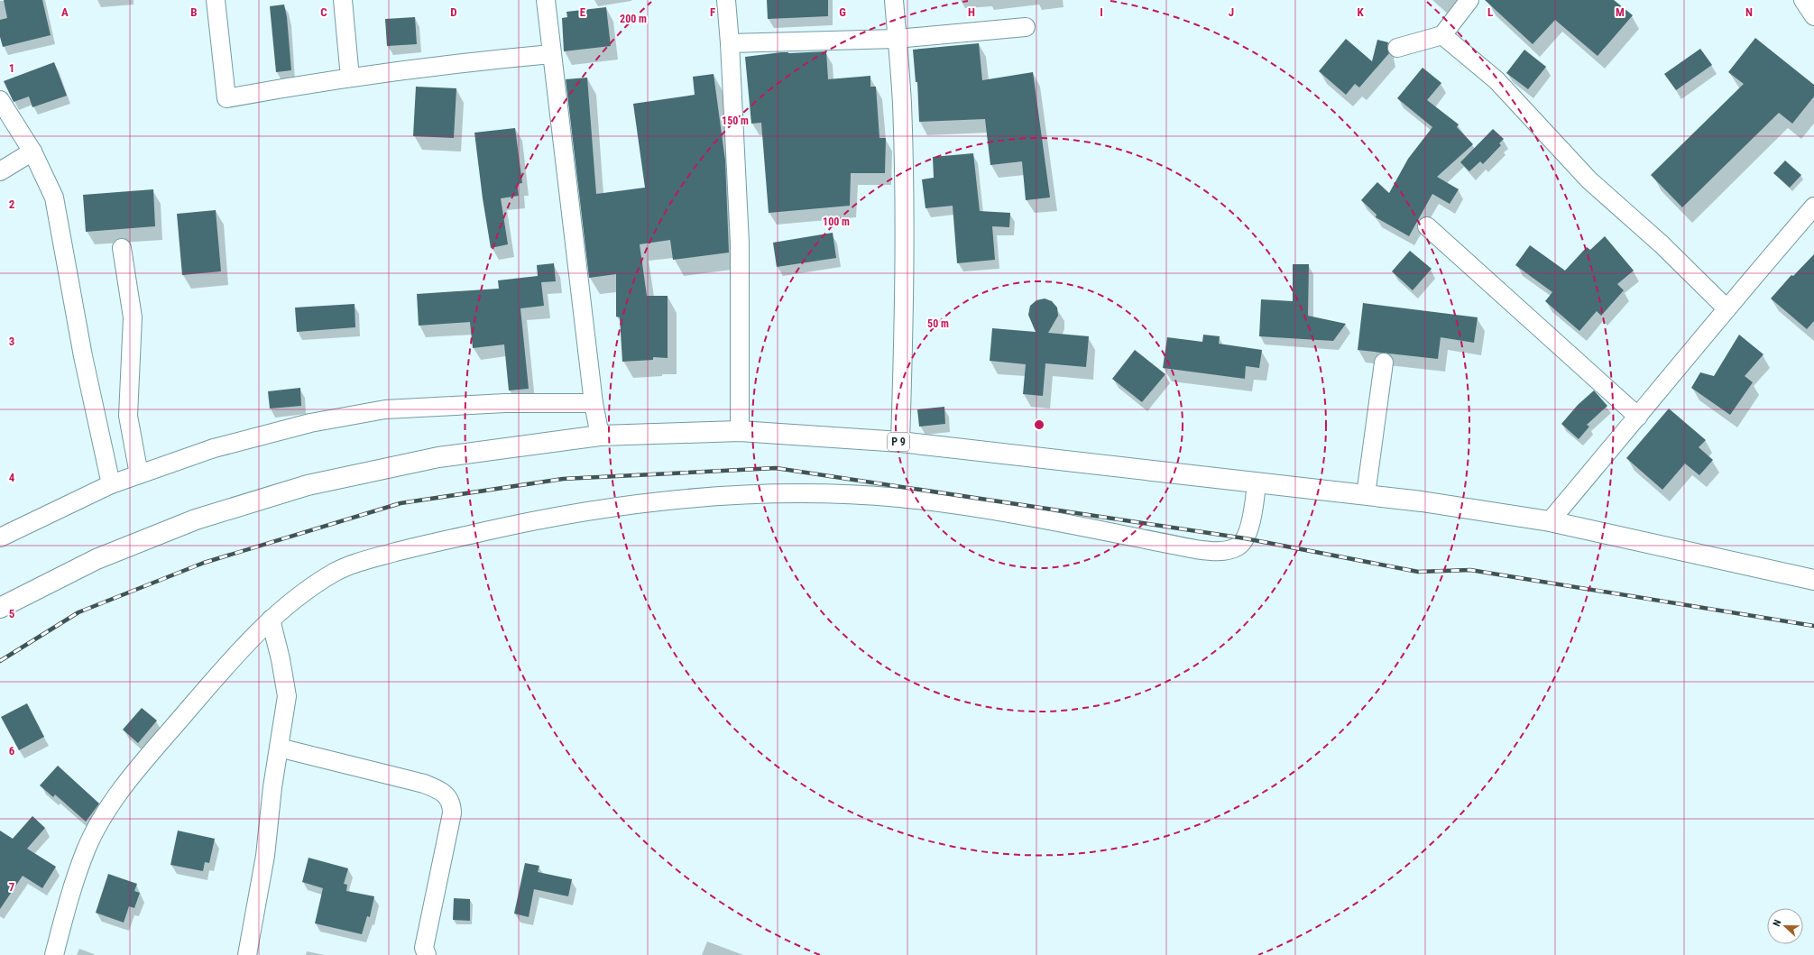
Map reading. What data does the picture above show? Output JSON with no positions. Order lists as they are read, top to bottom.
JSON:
{
  "streets": {
    "main road": ["P 9"]
  },
  "north": "left",
  "grid": {
    "columns": [
      "A",
      "B",
      "C",
      "D",
      "E",
      "F",
      "G",
      "H",
      "I",
      "J",
      "K",
      "L",
      "M",
      "N"
    ],
    "rows": [
      "1",
      "2",
      "3",
      "4",
      "5",
      "6",
      "7"
    ]
  },
  "rings": [
    "200 m",
    "150 m",
    "100 m",
    "50 m"
  ]
}
